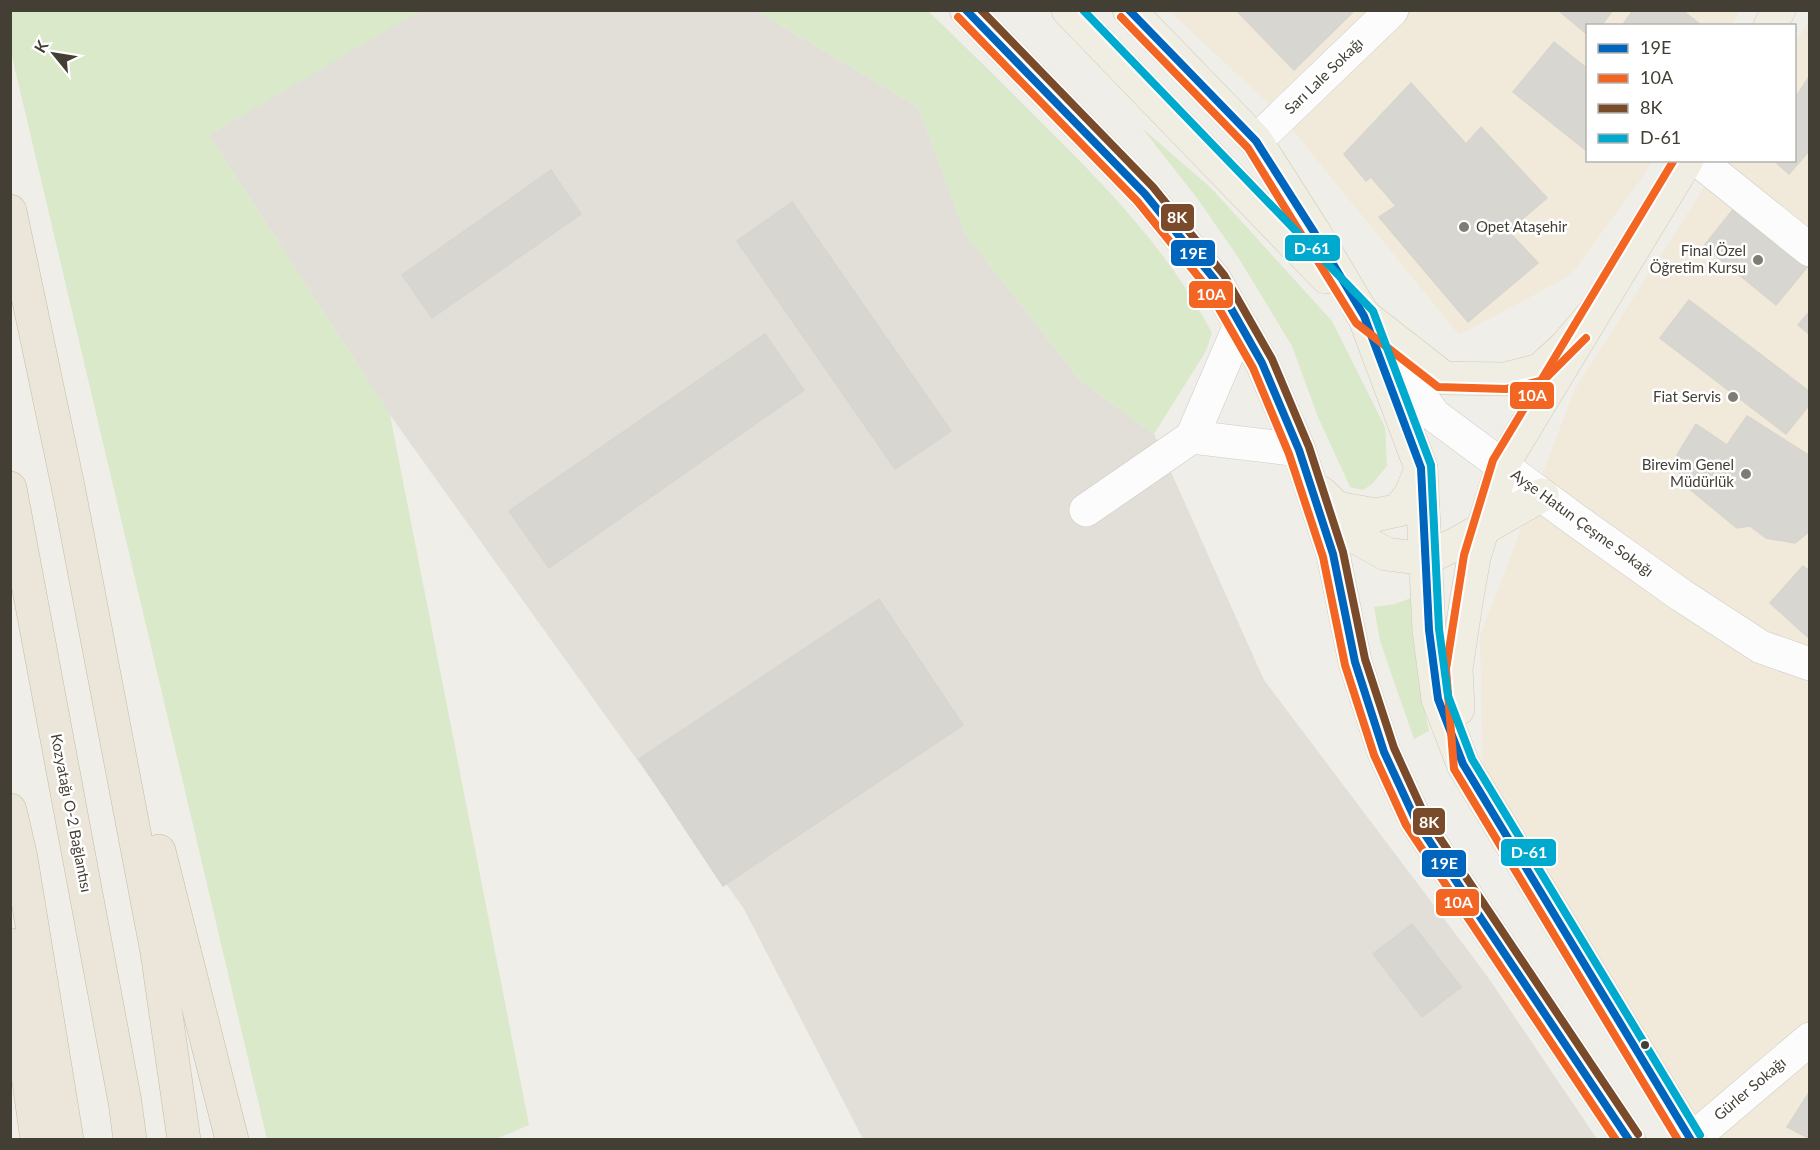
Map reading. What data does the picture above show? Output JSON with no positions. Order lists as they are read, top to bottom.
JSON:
{
  "streets": {
    "highway": ["Kozyatağı O-2 Bağlantısı"],
    "street": ["Sarı Lale Sokağı", "Ayşe Hatun Çeşme Sokağı", "Gürler Sokağı"]
  },
  "places": [
    "Opet Ataşehir",
    "Final Özel Öğretim Kursu",
    "Fiat Servis",
    "Birevim Genel Müdürlük"
  ],
  "lines": [
    "transit line 19E",
    "transit line 8K",
    "transit line D-61",
    "transit line 10A"
  ],
  "legend": [
    "19E",
    "10A",
    "8K",
    "D-61"
  ],
  "north": "top left"
}
